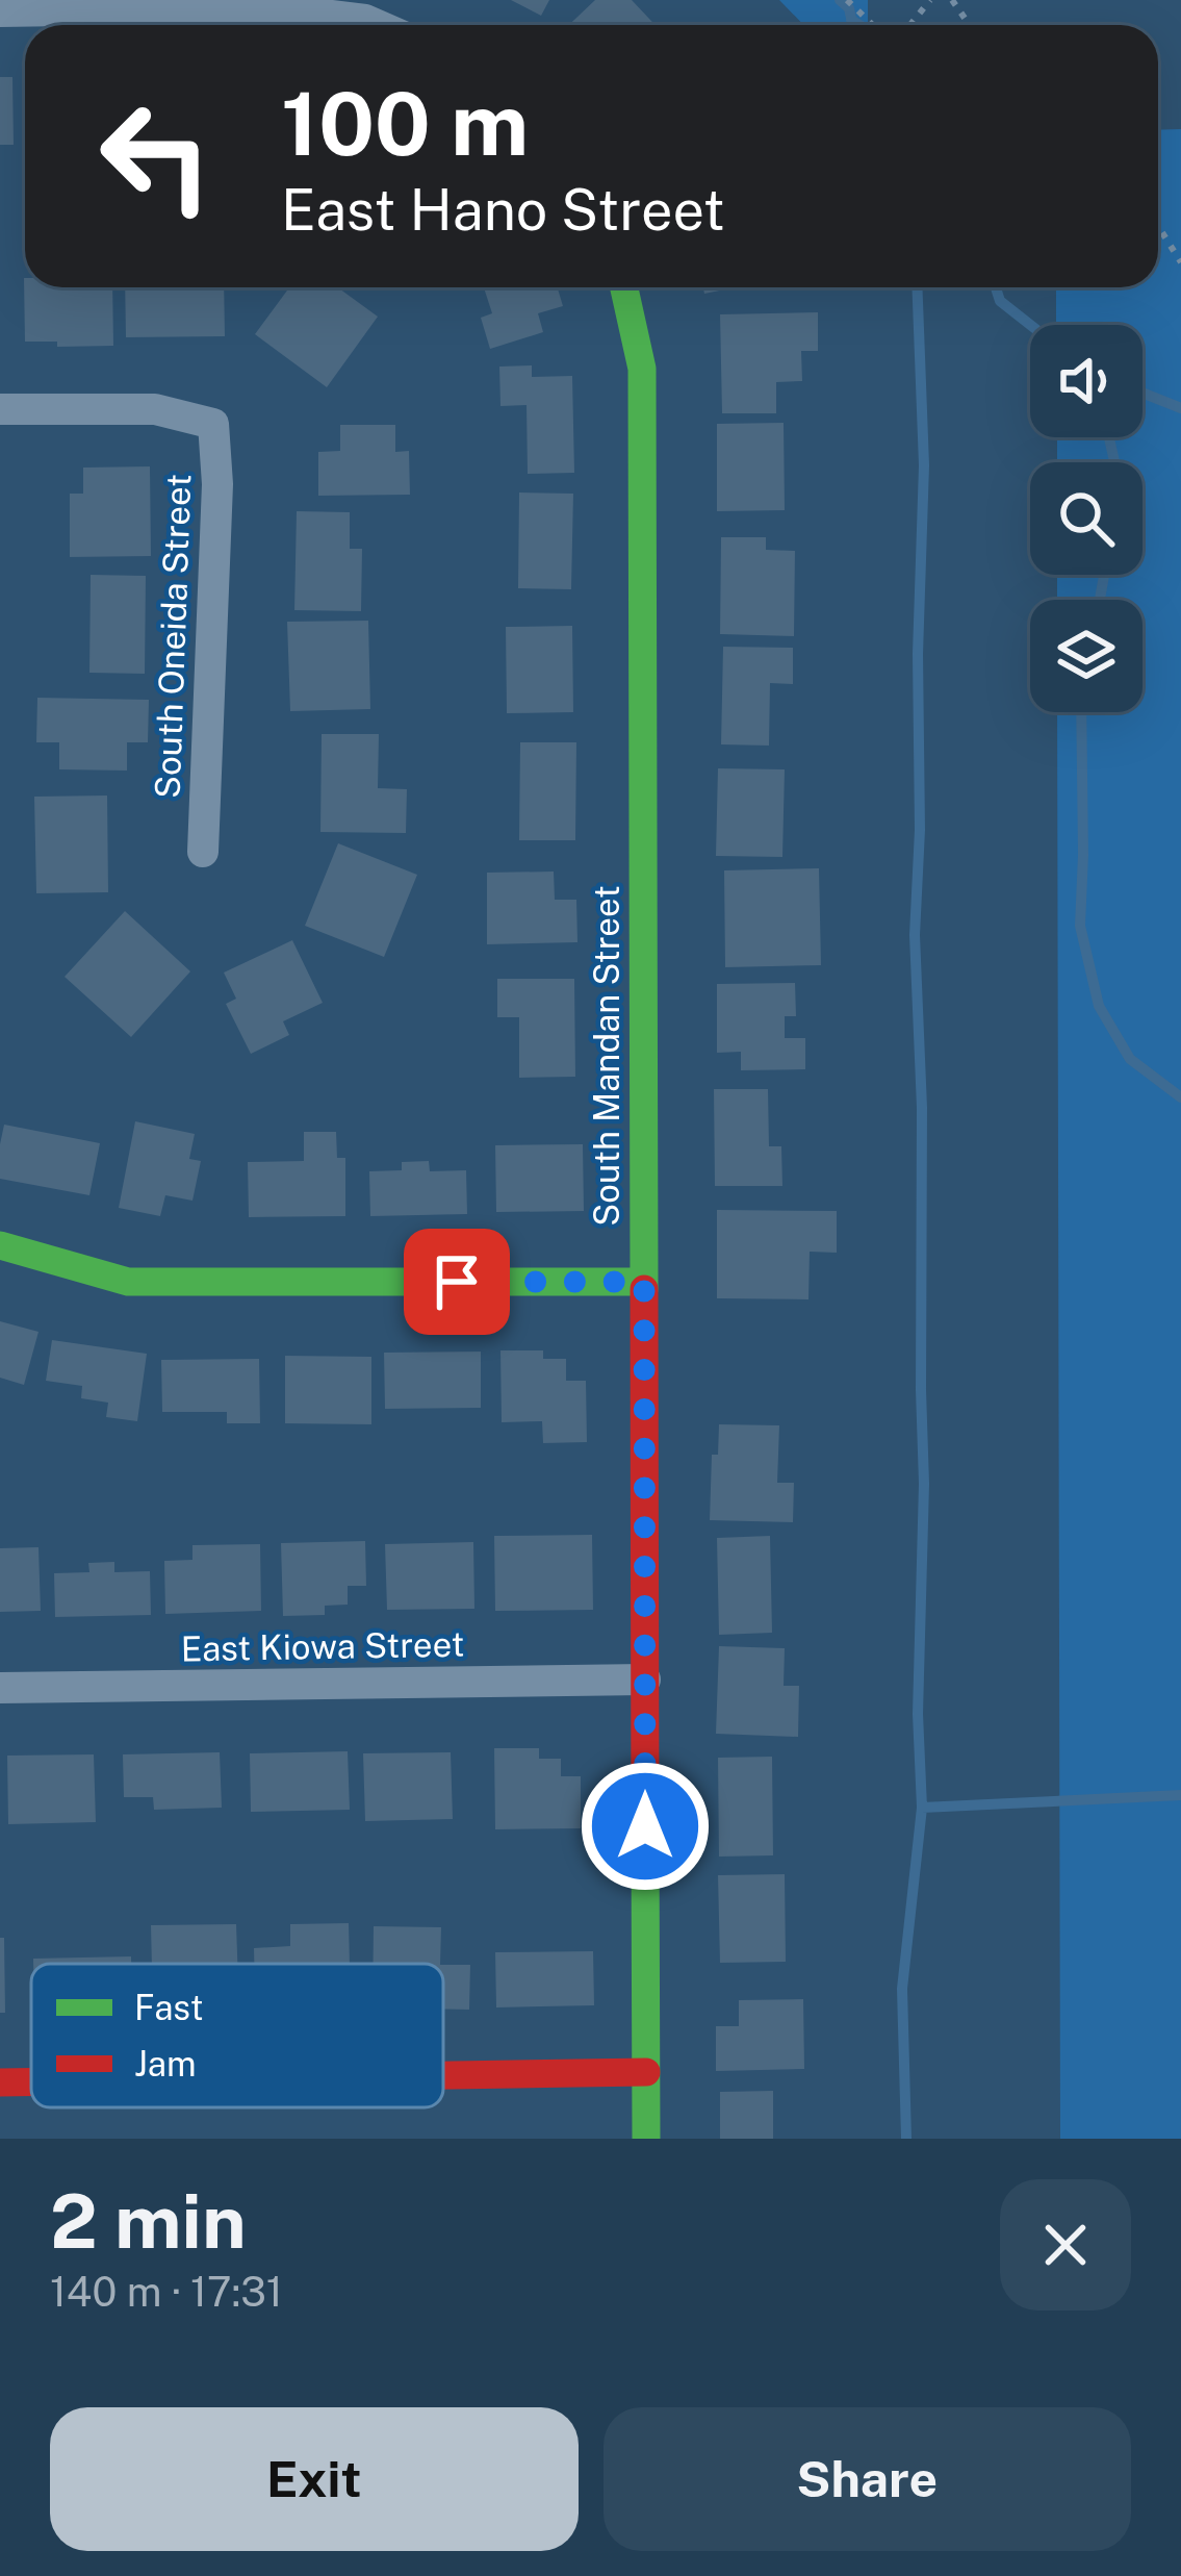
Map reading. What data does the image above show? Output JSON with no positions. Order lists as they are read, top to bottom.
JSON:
{
  "streets": {
    "street": ["South Oneida Street", "South Mandan Street", "East Kiowa Street"]
  },
  "crossings": [
    ["South Mandan Street", "East Kiowa Street"]
  ],
  "legend": ["Fast", "Jam"],
  "page": {
    "turn": ["100 m", "East Hano Street"],
    "heading": ["2 min", "140 m · 17:31"],
    "buttons": ["Exit", "Share"]
  }
}
